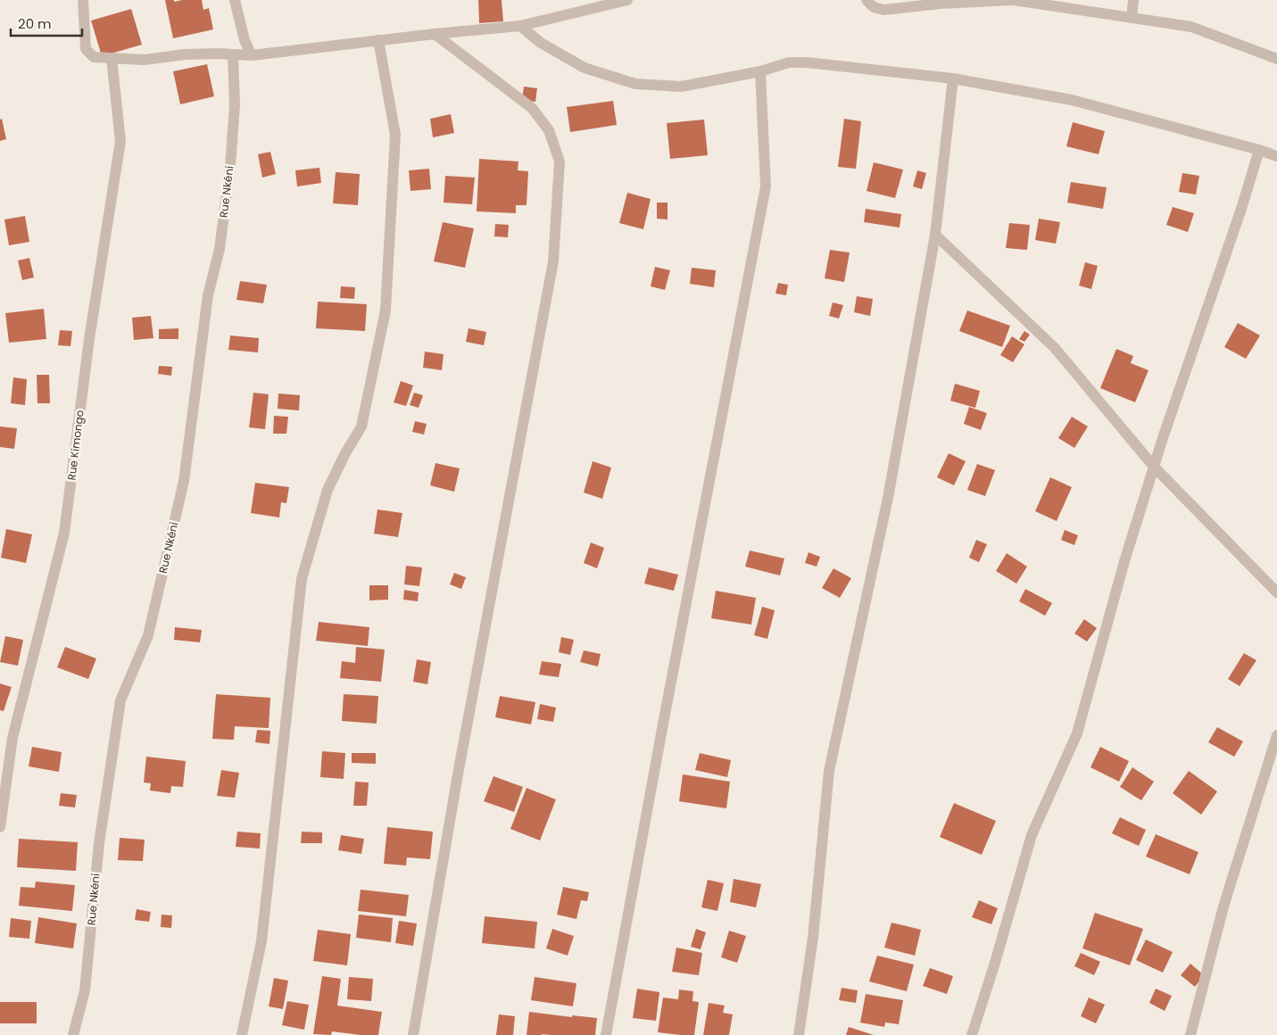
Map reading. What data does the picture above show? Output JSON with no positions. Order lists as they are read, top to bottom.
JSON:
{
  "streets": {
    "street": ["Rue Nkéni", "Rue Kimongo"]
  },
  "scale_bar": "20 m"
}
